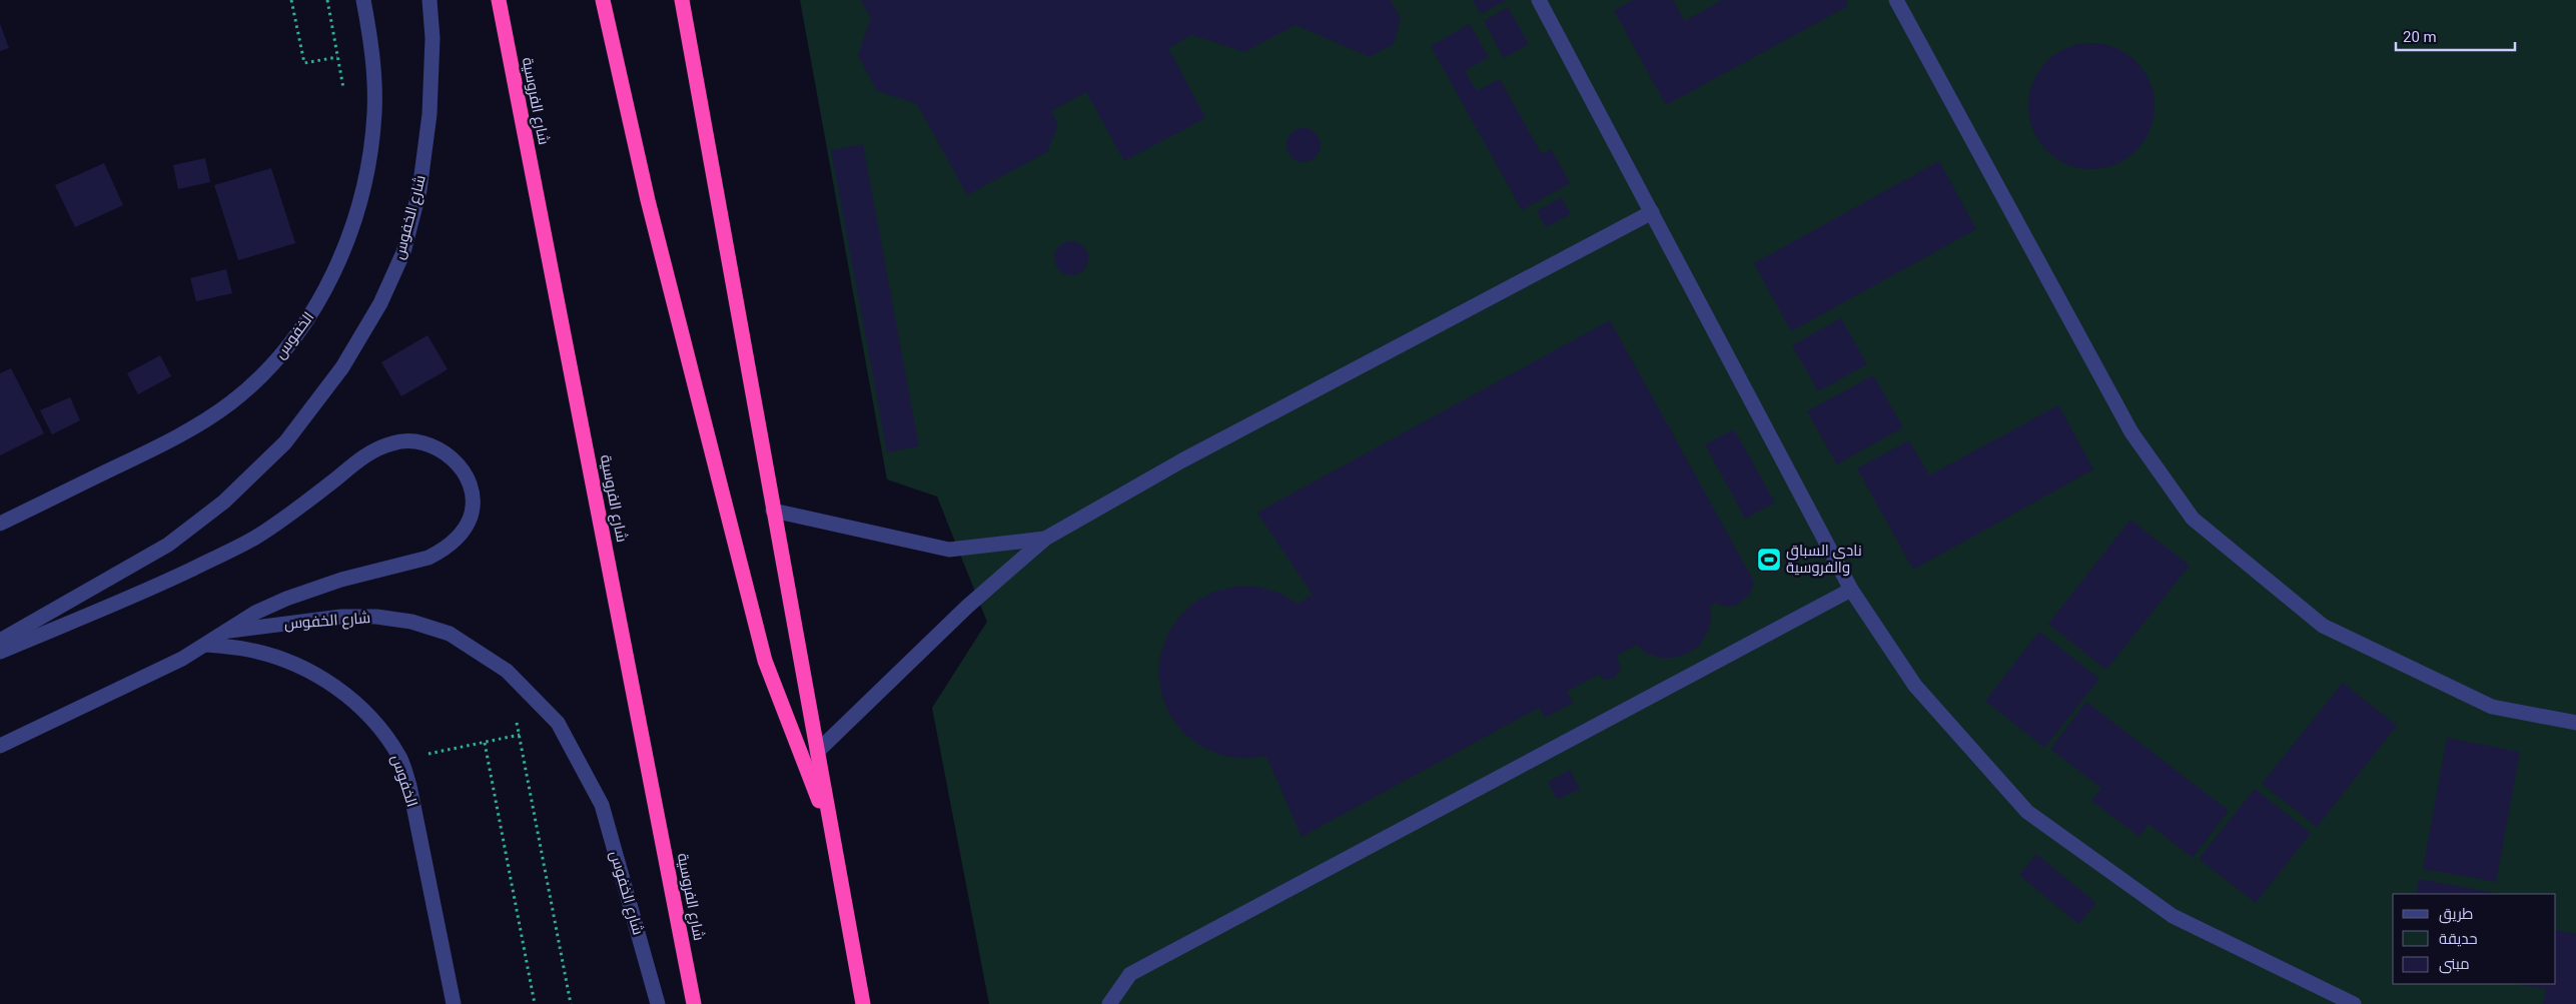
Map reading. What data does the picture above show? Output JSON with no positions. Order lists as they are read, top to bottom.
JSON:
{
  "streets": {
    "highway": ["شارع الفروسية"],
    "street": ["شارع الخفوس", "الخفوس"]
  },
  "crossings": [
    ["شارع الخفوس", "الخفوس"]
  ],
  "places": {
    "sports": ["نادي السباق والفروسية"]
  },
  "legend": ["طريق", "حديقة", "مبنى"],
  "scale_bar": "20 m"
}
